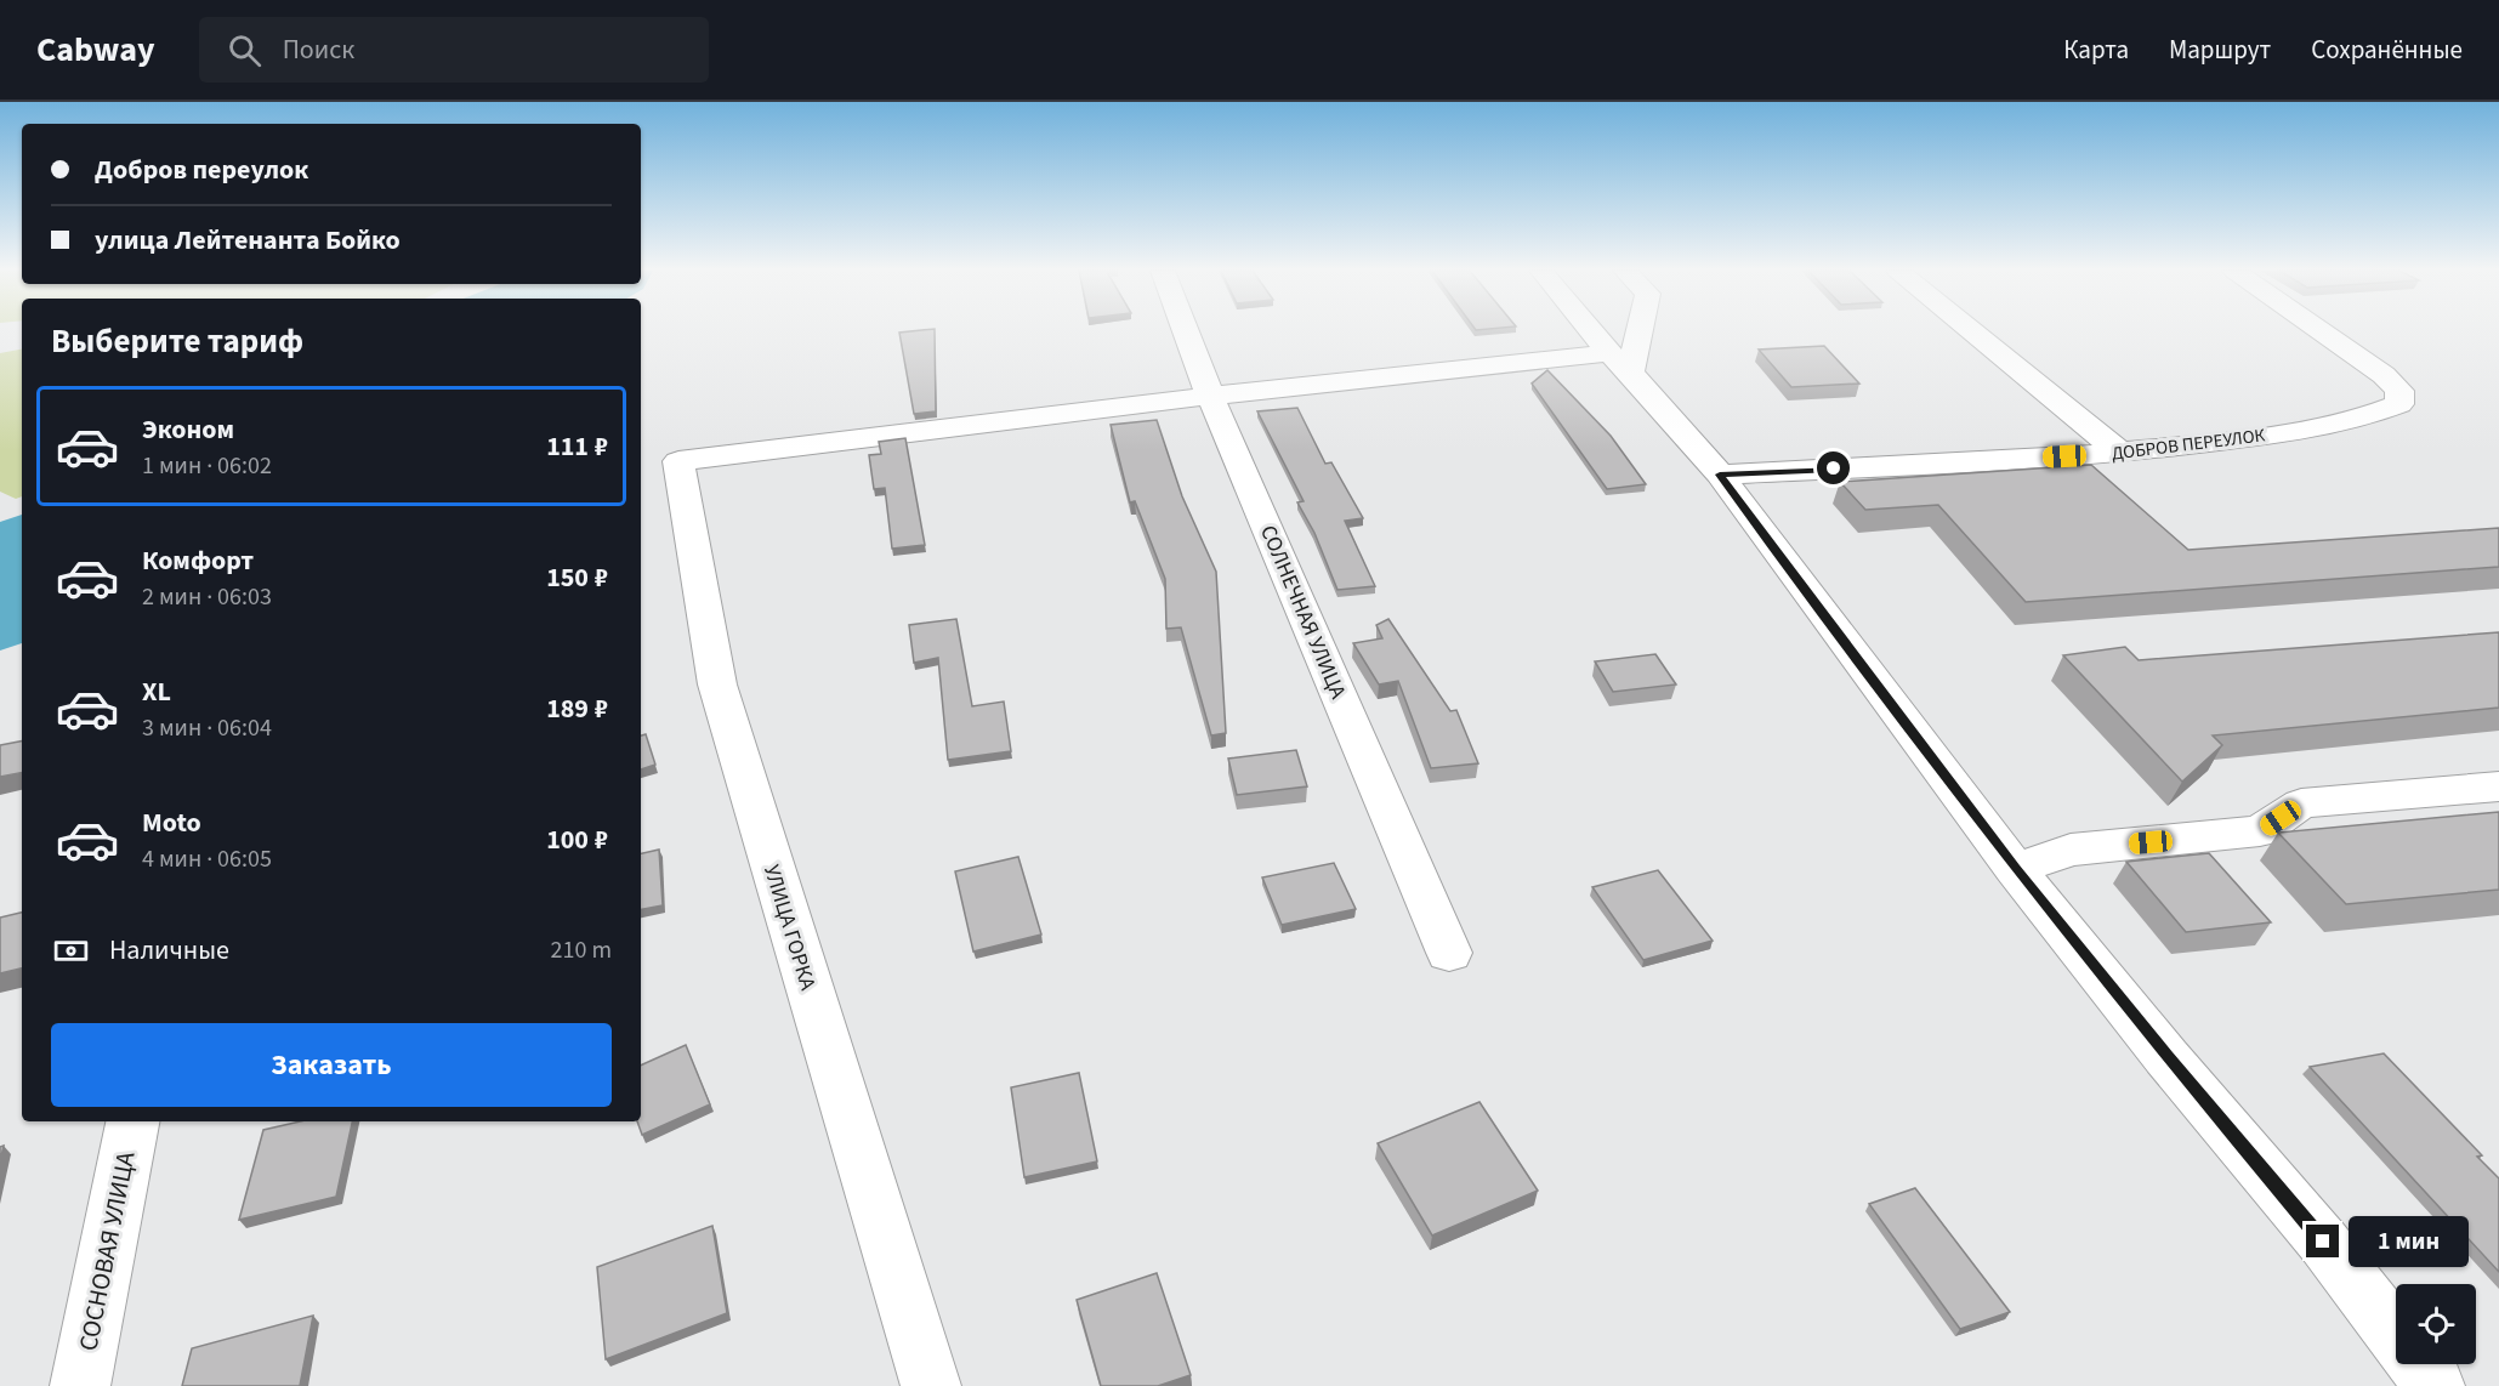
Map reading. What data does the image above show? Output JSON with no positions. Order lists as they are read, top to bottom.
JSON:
{
  "streets": {
    "street": [
      "ДОБРОВ ПЕРЕУЛОК",
      "СОЛНЕЧНАЯ УЛИЦА",
      "УЛИЦА ГОРКА",
      "СОСНОВАЯ УЛИЦА"
    ]
  },
  "crossings": [
    ["СОЛНЕЧНАЯ УЛИЦА", "УЛИЦА ГОРКА"]
  ],
  "page": {
    "header": "Cabway",
    "search": "Поиск",
    "nav": ["Карта", "Маршрут", "Сохранённые"],
    "banner": ["Добров переулок", "улица Лейтенанта Бойко"],
    "heading": "Выберите тариф",
    "list": [
      {
        "name": "Эконом",
        "note": "1 мин · 06:02",
        "value": "111 ₽"
      },
      {
        "name": "Комфорт",
        "note": "2 мин · 06:03",
        "value": "150 ₽"
      },
      {
        "name": "XL",
        "note": "3 мин · 06:04",
        "value": "189 ₽"
      },
      {
        "name": "Moto",
        "note": "4 мин · 06:05",
        "value": "100 ₽"
      }
    ],
    "pay": ["Наличные", "210 m"],
    "buttons": "Заказать",
    "bubble": "1 мин"
  }
}
